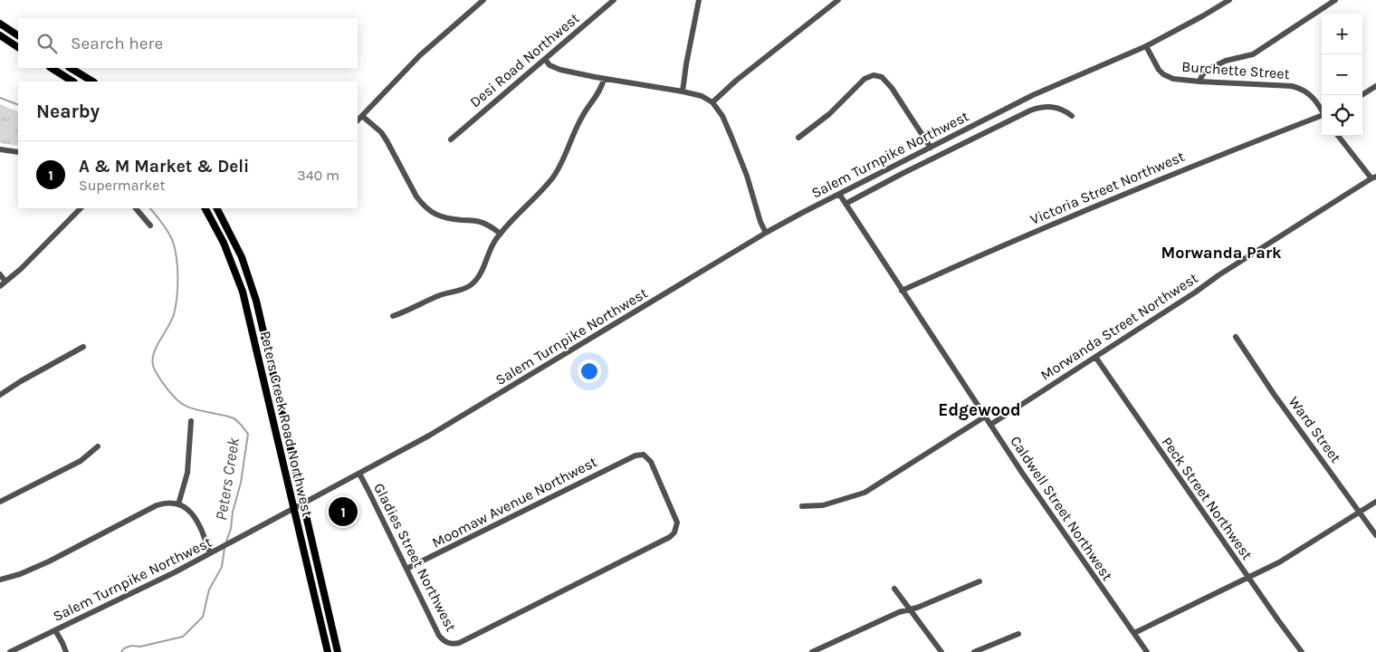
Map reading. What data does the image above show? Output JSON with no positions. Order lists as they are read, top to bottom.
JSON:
{
  "streets": {
    "main road": ["Peters Creek Road Northwest"],
    "street": [
      "Desi Road Northwest",
      "Burchette Street",
      "Salem Turnpike Northwest",
      "Victoria Street Northwest",
      "Morwanda Street Northwest",
      "Ward Street",
      "Peck Street Northwest",
      "Moomaw Avenue Northwest",
      "Caldwell Street Northwest",
      "Gladies Street Northwest"
    ]
  },
  "crossings": [
    ["Burchette Street", "Salem Turnpike Northwest"],
    ["Salem Turnpike Northwest", "Peters Creek Road Northwest"],
    ["Salem Turnpike Northwest", "Caldwell Street Northwest"],
    ["Salem Turnpike Northwest", "Gladies Street Northwest"],
    ["Victoria Street Northwest", "Caldwell Street Northwest"],
    ["Morwanda Street Northwest", "Peck Street Northwest"],
    ["Morwanda Street Northwest", "Caldwell Street Northwest"],
    ["Moomaw Avenue Northwest", "Gladies Street Northwest"]
  ],
  "districts": ["Morwanda Park", "Edgewood"],
  "water": ["Peters Creek"],
  "page": {
    "map_buttons": ["+", "−"],
    "search": "Search here",
    "heading": "Nearby",
    "list": [
      {
        "mark": "1",
        "name": "A & M Market & Deli",
        "note": "Supermarket",
        "value": "340 m"
      }
    ],
    "pins": "1"
  }
}
